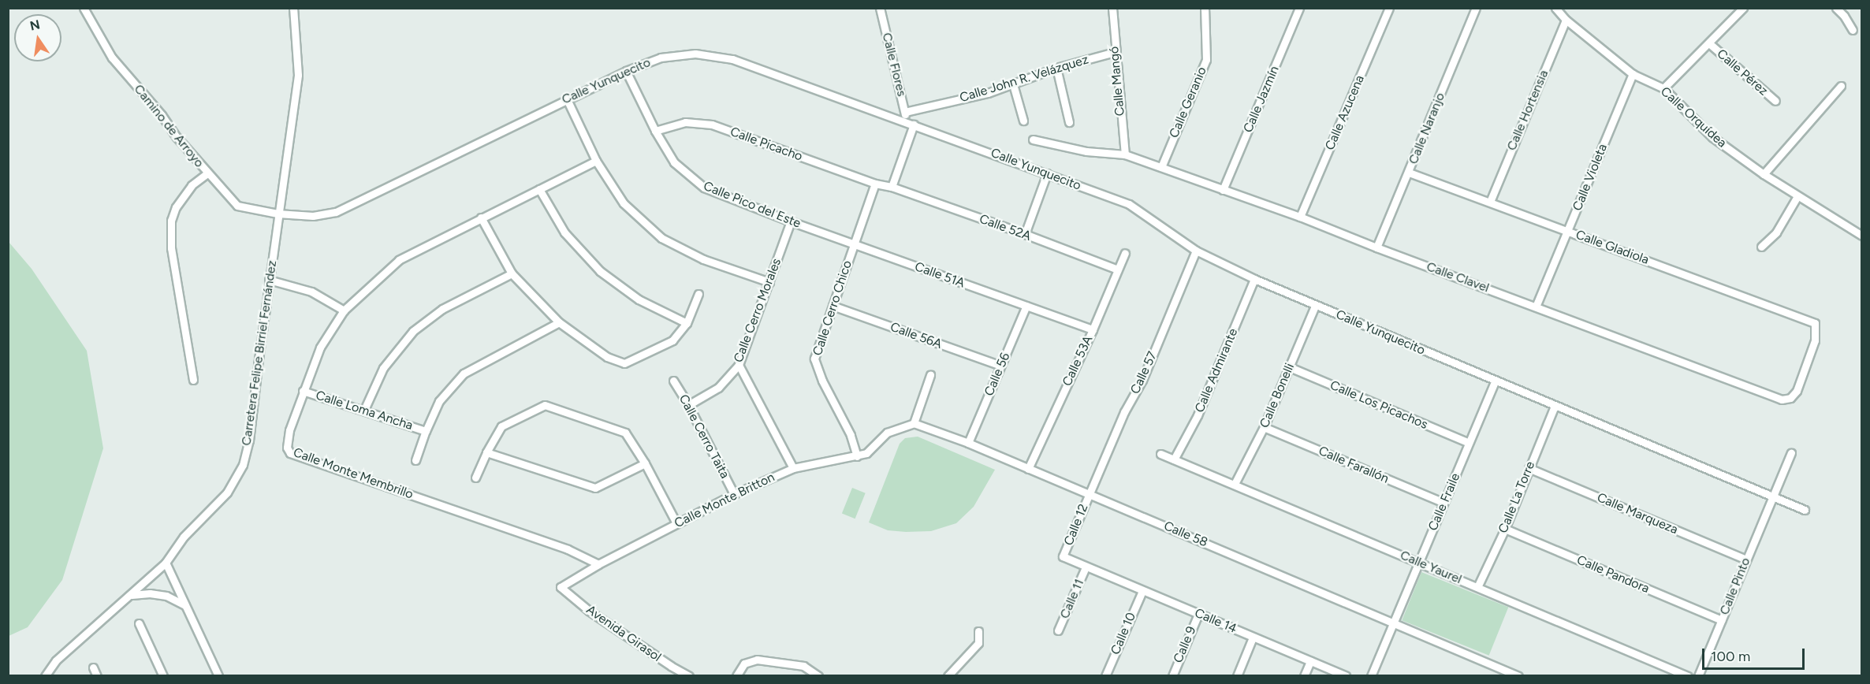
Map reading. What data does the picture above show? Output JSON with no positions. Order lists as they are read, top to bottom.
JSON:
{
  "streets": {
    "street": [
      "Calle Flores",
      "Calle Pérez",
      "Calle John R. Velázquez",
      "Calle Yunquecito",
      "Calle Mangó",
      "Calle Jazmín",
      "Calle Geranio",
      "Calle Hortensia",
      "Calle Azucena",
      "Calle Orquídea",
      "Camino de Arroyo",
      "Calle Naranjo",
      "Calle Picacho",
      "Calle Violeta",
      "Calle Pico del Este",
      "Calle 52A",
      "Calle Gladiola",
      "Calle 51A",
      "Calle Clavel",
      "Calle Cerro Chico",
      "Calle Cerro Morales",
      "Calle 56A",
      "Carretera Felipe Birriel Fernández",
      "Calle 53A",
      "Calle Admirante",
      "Calle 57",
      "Calle 56",
      "Calle Bonelli",
      "Calle Los Picachos",
      "Calle Loma Ancha",
      "Calle Cerro Taita",
      "Calle Farallón",
      "Calle Monte Membrillo",
      "Calle La Torre",
      "Calle Monte Britton",
      "Calle Fraile",
      "Calle Marqueza",
      "Calle 12",
      "Calle 58",
      "Calle Yaurel",
      "Calle Pandora",
      "Calle Pinto",
      "Calle 11",
      "Calle 14",
      "Avenida Girasol",
      "Calle 10",
      "Calle 9"
    ]
  },
  "crossings": [
    ["Calle Flores", "Calle John R. Velázquez"],
    ["Calle Flores", "Calle Yunquecito"],
    ["Calle John R. Velázquez", "Calle Mangó"],
    ["Calle Yunquecito", "Camino de Arroyo"],
    ["Calle Yunquecito", "Calle Pico del Este"],
    ["Calle Yunquecito", "Carretera Felipe Birriel Fernández"],
    ["Calle Yunquecito", "Calle Admirante"],
    ["Calle Yunquecito", "Calle 57"],
    ["Calle Yunquecito", "Calle Bonelli"],
    ["Calle Yunquecito", "Calle La Torre"],
    ["Calle Yunquecito", "Calle Fraile"],
    ["Calle Yunquecito", "Calle Pinto"],
    ["Calle Mangó", "Calle Clavel"],
    ["Calle Jazmín", "Calle Clavel"],
    ["Calle Geranio", "Calle Clavel"],
    ["Calle Hortensia", "Calle Orquídea"],
    ["Calle Hortensia", "Calle Gladiola"],
    ["Calle Azucena", "Calle Clavel"],
    ["Calle Orquídea", "Calle Violeta"],
    ["Camino de Arroyo", "Carretera Felipe Birriel Fernández"],
    ["Calle Naranjo", "Calle Gladiola"],
    ["Calle Naranjo", "Calle Clavel"],
    ["Calle Picacho", "Calle Pico del Este"],
    ["Calle Picacho", "Calle 52A"],
    ["Calle Picacho", "Calle Cerro Chico"],
    ["Calle Violeta", "Calle Gladiola"],
    ["Calle Violeta", "Calle Clavel"],
    ["Calle Pico del Este", "Calle 51A"],
    ["Calle Pico del Este", "Calle Cerro Chico"],
    ["Calle Pico del Este", "Calle Cerro Morales"],
    ["Calle 52A", "Calle 53A"],
    ["Calle Gladiola", "Calle Clavel"],
    ["Calle 51A", "Calle Cerro Chico"],
    ["Calle 51A", "Calle 53A"],
    ["Calle 51A", "Calle 56"],
    ["Calle Cerro Chico", "Calle 56A"],
    ["Calle Cerro Chico", "Calle Monte Britton"],
    ["Calle Cerro Morales", "Calle Cerro Taita"],
    ["Calle 56A", "Calle 56"],
    ["Calle 53A", "Calle 58"],
    ["Calle Admirante", "Calle Yaurel"],
    ["Calle 57", "Calle 12"],
    ["Calle 57", "Calle 58"],
    ["Calle 56", "Calle 58"],
    ["Calle Bonelli", "Calle Los Picachos"],
    ["Calle Bonelli", "Calle Farallón"],
    ["Calle Bonelli", "Calle Yaurel"],
    ["Calle Los Picachos", "Calle Fraile"],
    ["Calle Loma Ancha", "Calle Monte Membrillo"],
    ["Calle Cerro Taita", "Calle Monte Britton"],
    ["Calle Farallón", "Calle Fraile"],
    ["Calle Monte Membrillo", "Calle Monte Britton"],
    ["Calle La Torre", "Calle Marqueza"],
    ["Calle La Torre", "Calle Yaurel"],
    ["Calle La Torre", "Calle Pandora"],
    ["Calle Monte Britton", "Avenida Girasol"],
    ["Calle Fraile", "Calle 58"],
    ["Calle Fraile", "Calle Yaurel"],
    ["Calle Marqueza", "Calle Pinto"],
    ["Calle 12", "Calle 58"],
    ["Calle 12", "Calle 14"],
    ["Calle Pandora", "Calle Pinto"],
    ["Calle 11", "Calle 14"],
    ["Calle 14", "Calle 10"],
    ["Calle 14", "Calle 9"]
  ],
  "scale_bar": "100 m",
  "north": "top"
}
